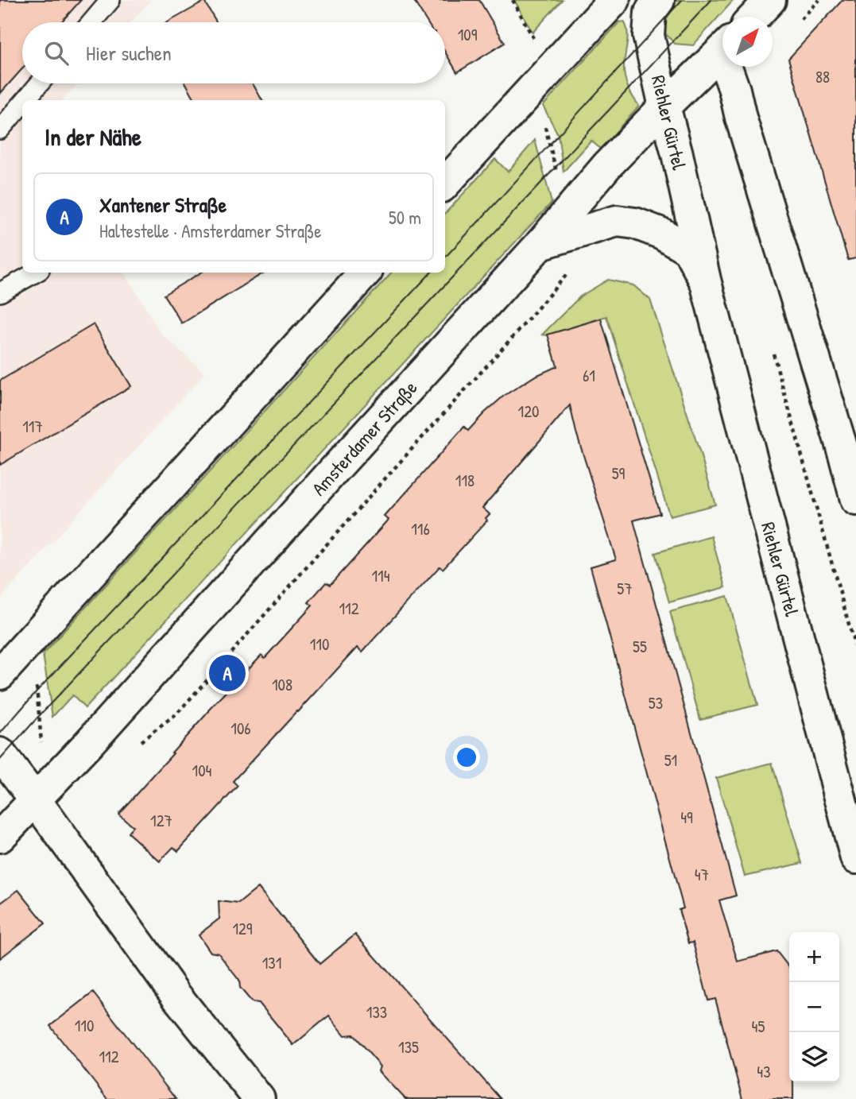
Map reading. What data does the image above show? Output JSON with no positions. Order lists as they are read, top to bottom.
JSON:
{
  "streets": {
    "street": ["Riehler Gürtel", "Amsterdamer Straße"]
  },
  "crossings": [
    ["Riehler Gürtel", "Amsterdamer Straße"]
  ],
  "house_numbers": [
    "109",
    "88",
    "61",
    "120",
    "117",
    "59",
    "118",
    "116",
    "114",
    "57",
    "112",
    "110",
    "55",
    "108",
    "53",
    "106",
    "51",
    "104",
    "49",
    "127",
    "47",
    "129",
    "131",
    "133",
    "110",
    "45",
    "135",
    "112",
    "43"
  ],
  "north": "top right",
  "page": {
    "search": "Hier suchen",
    "heading": "In der Nähe",
    "list": [
      {
        "mark": "A",
        "name": "Xantener Straße",
        "note": "Haltestelle · Amsterdamer Straße",
        "value": "50 m"
      }
    ],
    "pins": "A",
    "map_buttons": ["+", "−"]
  }
}
